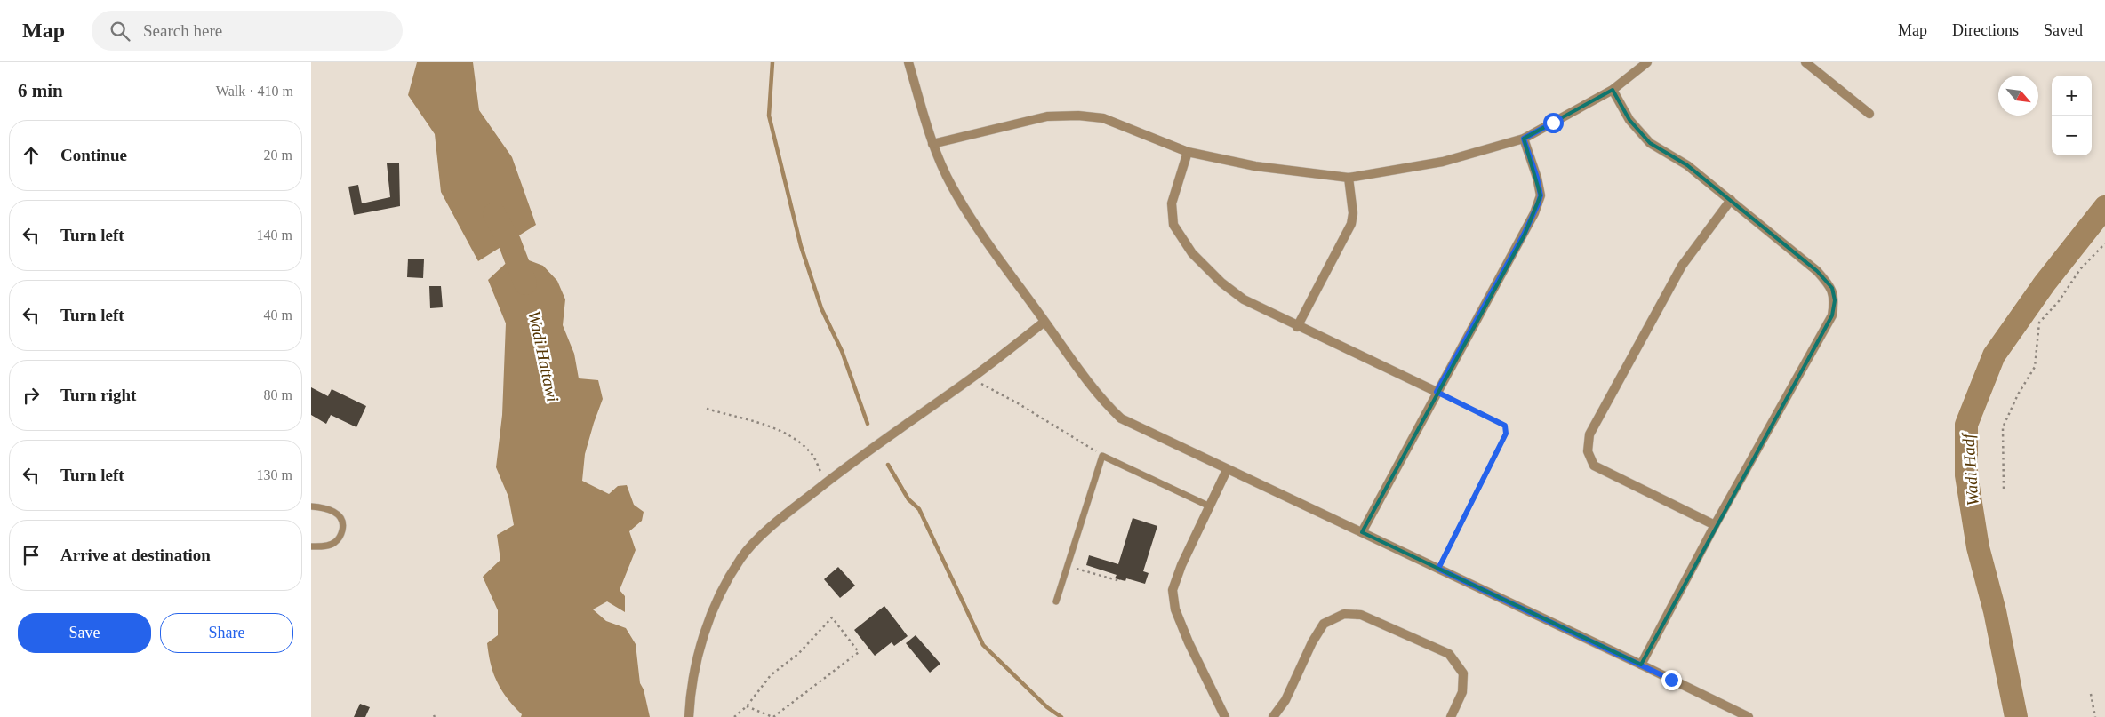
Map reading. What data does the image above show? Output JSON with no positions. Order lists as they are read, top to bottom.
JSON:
{
  "water": ["Wadi Hattawi", "Wadi Hadf"],
  "north": "bottom right",
  "page": {
    "header": "Map",
    "search": "Search here",
    "nav": ["Map", "Directions", "Saved"],
    "heading": ["6 min", "Walk · 410 m"],
    "map_buttons": ["+", "−"],
    "list": [
      ["Continue", "20 m"],
      ["Turn left", "140 m"],
      ["Turn left", "40 m"],
      ["Turn right", "80 m"],
      ["Turn left", "130 m"],
      "Arrive at destination"
    ],
    "buttons": ["Save", "Share"]
  }
}
